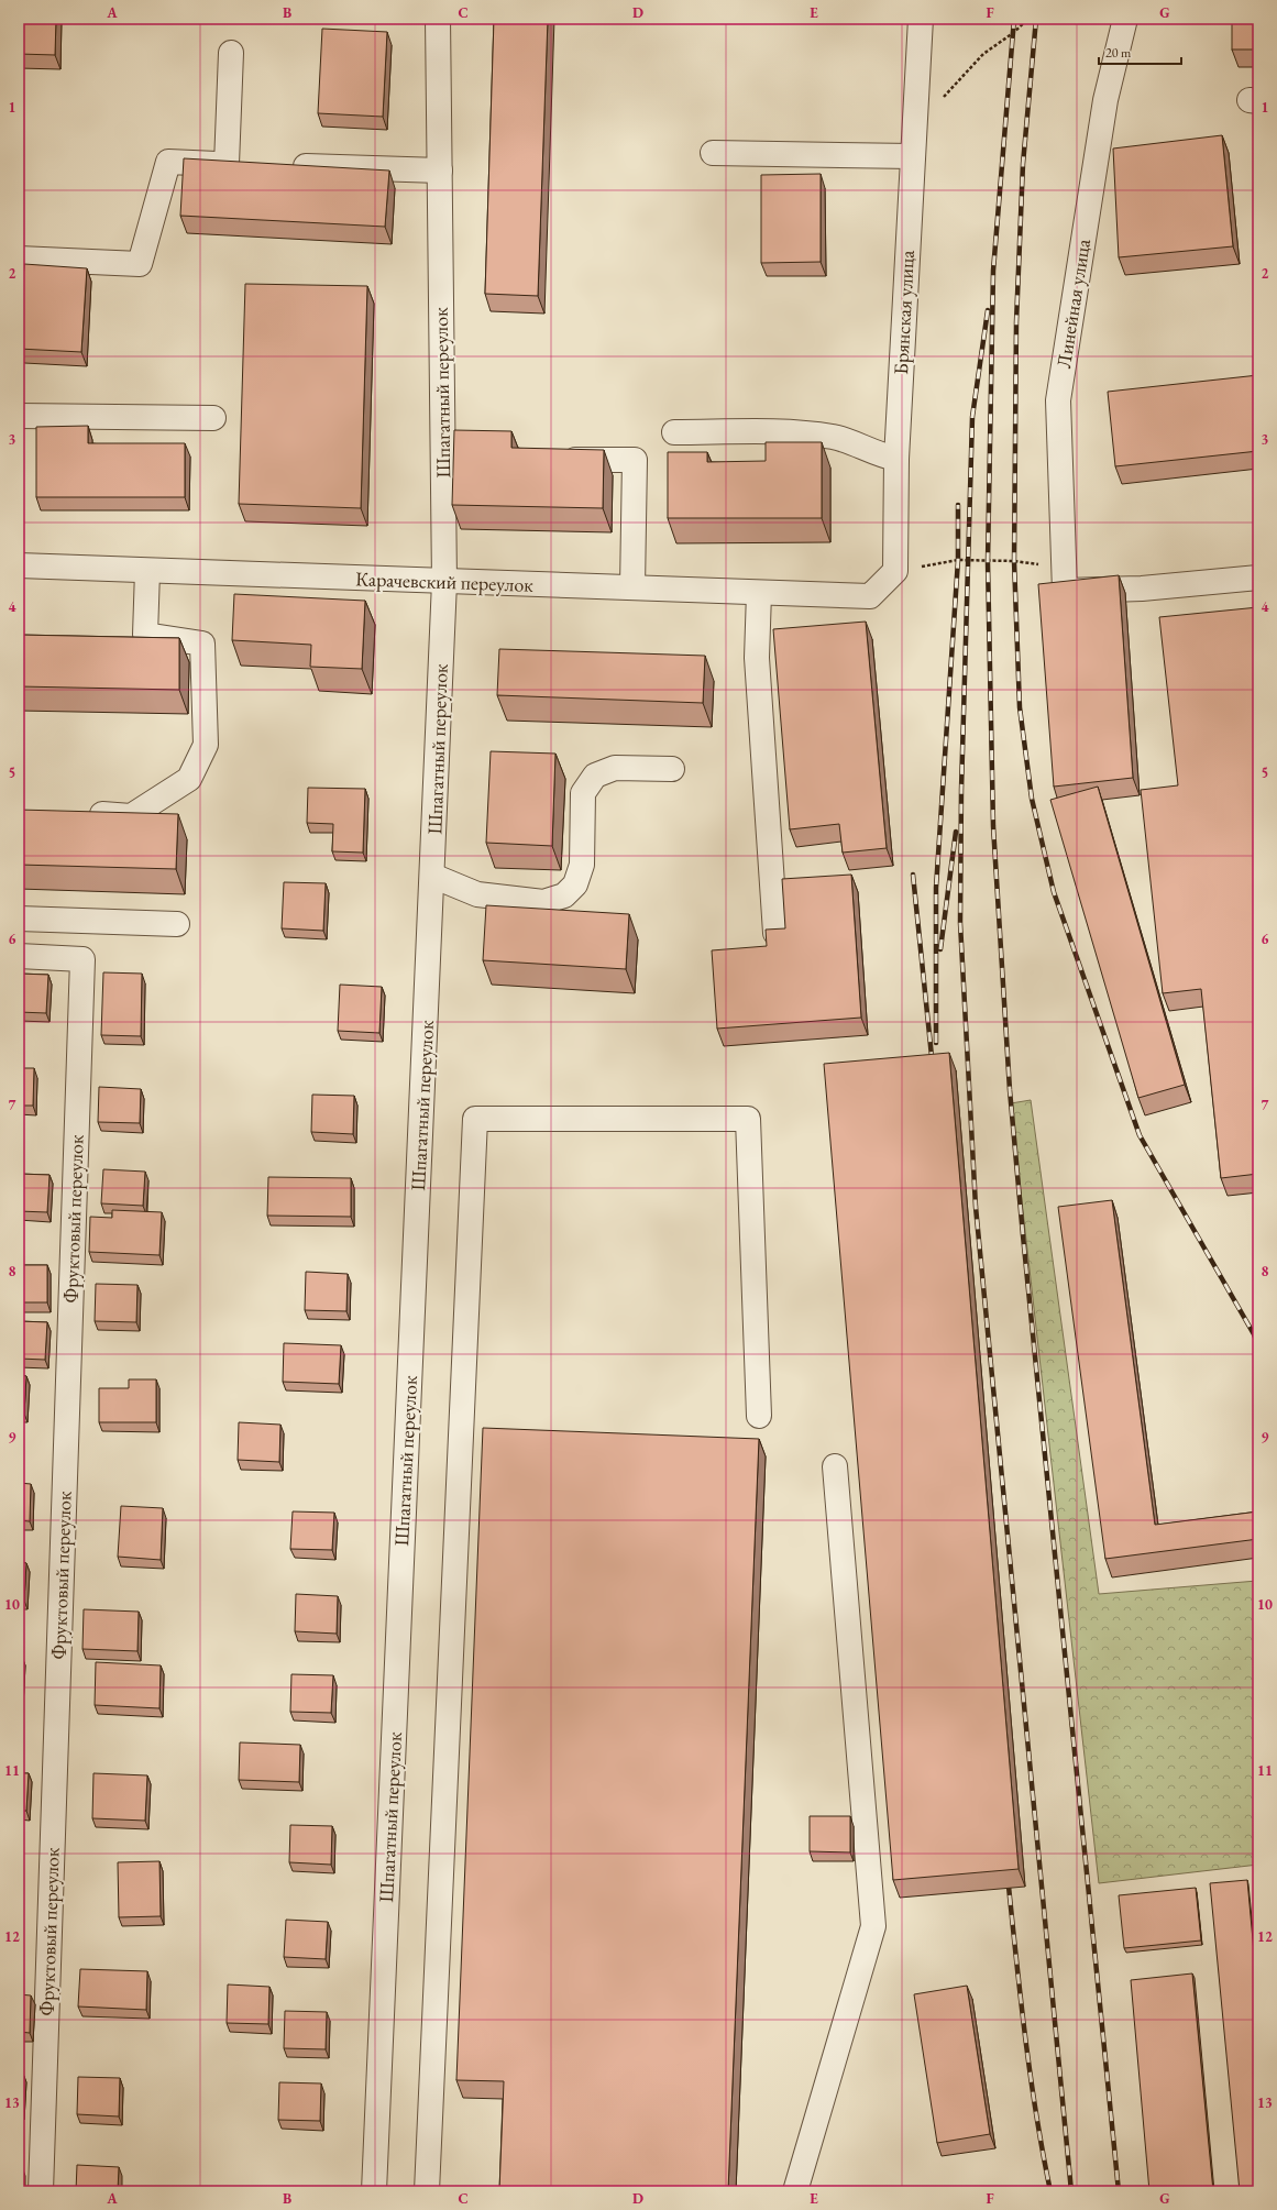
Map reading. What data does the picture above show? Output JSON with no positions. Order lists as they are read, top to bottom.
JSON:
{
  "streets": {
    "street": [
      "Линейная улица",
      "Брянская улица",
      "Шпагатный переулок",
      "Карачевский переулок",
      "Фруктовый переулок"
    ]
  },
  "crossings": [
    ["Брянская улица", "Карачевский переулок"],
    ["Шпагатный переулок", "Карачевский переулок"]
  ],
  "scale_bar": "20 m",
  "grid": {
    "columns": [
      "A",
      "B",
      "C",
      "D",
      "E",
      "F",
      "G"
    ],
    "rows": [
      "1",
      "2",
      "3",
      "4",
      "5",
      "6",
      "7",
      "8",
      "9",
      "10",
      "11",
      "12",
      "13"
    ]
  }
}
